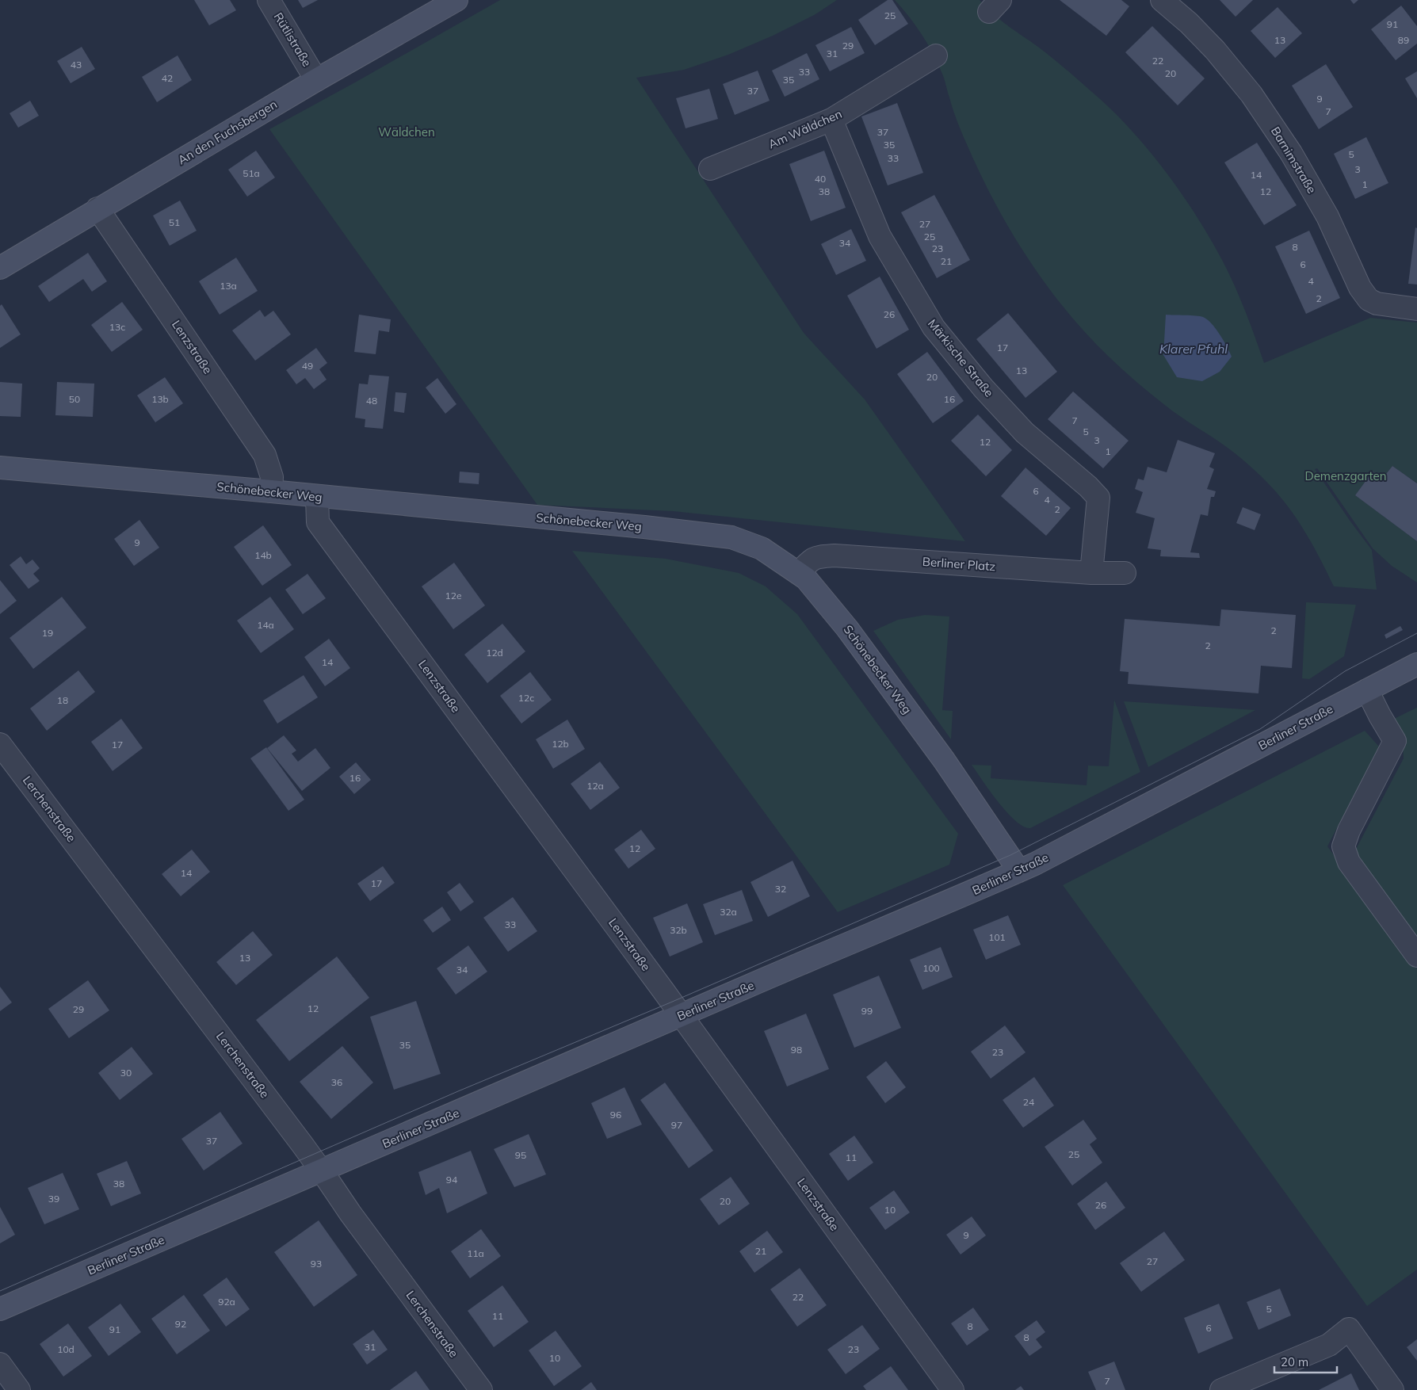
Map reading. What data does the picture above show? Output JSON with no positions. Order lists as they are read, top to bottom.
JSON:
{
  "streets": {
    "street": [
      "Rütlistraße",
      "Am Wäldchen",
      "An den Fuchsbergen",
      "Barnimstraße",
      "Lenzstraße",
      "Märkische Straße",
      "Schönebecker Weg",
      "Berliner Platz",
      "Berliner Straße",
      "Lerchenstraße"
    ]
  },
  "crossings": [
    ["Rütlistraße", "An den Fuchsbergen"],
    ["Am Wäldchen", "Märkische Straße"],
    ["An den Fuchsbergen", "Lenzstraße"],
    ["Lenzstraße", "Schönebecker Weg"],
    ["Lenzstraße", "Berliner Straße"],
    ["Märkische Straße", "Berliner Platz"],
    ["Schönebecker Weg", "Berliner Platz"],
    ["Schönebecker Weg", "Berliner Straße"],
    ["Berliner Straße", "Lerchenstraße"]
  ],
  "water": ["Klarer Pfuhl"],
  "parks": ["Wäldchen", "Demenzgarten"],
  "house_numbers": [
    "25",
    "91",
    "13",
    "89",
    "29",
    "31",
    "22",
    "43",
    "33",
    "20",
    "42",
    "35",
    "37",
    "9",
    "7",
    "37",
    "35",
    "5",
    "33",
    "3",
    "51a",
    "14",
    "40",
    "1",
    "38",
    "12",
    "51",
    "27",
    "25",
    "34",
    "8",
    "23",
    "21",
    "6",
    "4",
    "13a",
    "2",
    "26",
    "13c",
    "17",
    "49",
    "13",
    "20",
    "50",
    "13b",
    "16",
    "48",
    "7",
    "5",
    "3",
    "12",
    "1",
    "6",
    "4",
    "2",
    "9",
    "14b",
    "12e",
    "14a",
    "2",
    "19",
    "2",
    "12d",
    "14",
    "12c",
    "18",
    "12b",
    "17",
    "16",
    "12a",
    "12",
    "14",
    "17",
    "32",
    "32a",
    "33",
    "32b",
    "101",
    "13",
    "100",
    "34",
    "12",
    "29",
    "99",
    "35",
    "98",
    "23",
    "30",
    "36",
    "24",
    "96",
    "97",
    "37",
    "25",
    "95",
    "11",
    "94",
    "38",
    "39",
    "20",
    "26",
    "10",
    "9",
    "21",
    "11a",
    "27",
    "93",
    "22",
    "92a",
    "5",
    "11",
    "92",
    "8",
    "6",
    "91",
    "8",
    "31",
    "10d",
    "23",
    "10",
    "7"
  ],
  "scale_bar": "20 m"
}
